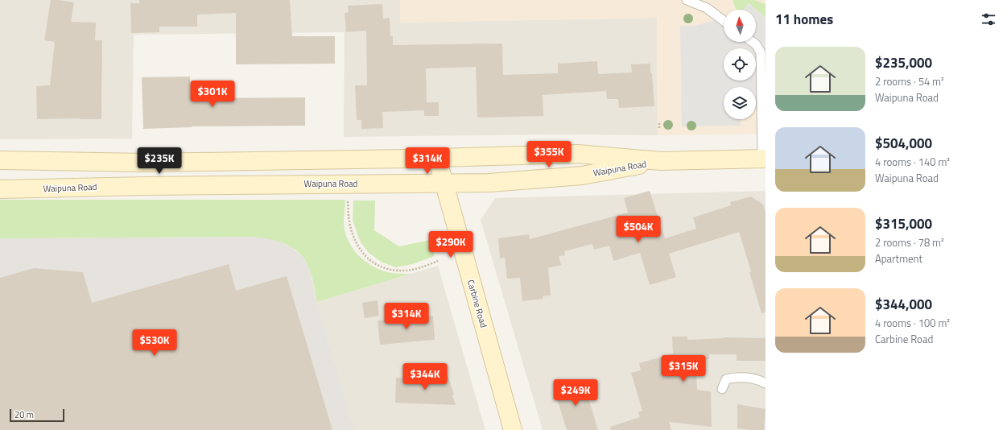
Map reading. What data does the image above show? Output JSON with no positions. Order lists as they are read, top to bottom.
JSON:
{
  "streets": {
    "main road": ["Waipuna Road", "Carbine Road"]
  },
  "crossings": [
    ["Waipuna Road", "Carbine Road"]
  ],
  "scale_bar": "20 m",
  "north": "top",
  "page": {
    "heading": "11 homes",
    "list": [
      {
        "name": "$235,000",
        "note": "2 rooms · 54 m² · Waipuna Road"
      },
      {
        "name": "$504,000",
        "note": "4 rooms · 140 m² · Waipuna Road"
      },
      {
        "name": "$315,000",
        "note": "2 rooms · 78 m² · Apartment"
      },
      {
        "name": "$344,000",
        "note": "4 rooms · 100 m² · Carbine Road"
      }
    ],
    "price": [
      "$301K",
      "$355K",
      "$235K",
      "$314K",
      "$504K",
      "$290K",
      "$314K",
      "$530K",
      "$315K",
      "$344K",
      "$249K"
    ],
    "scale": "20 m"
  }
}
